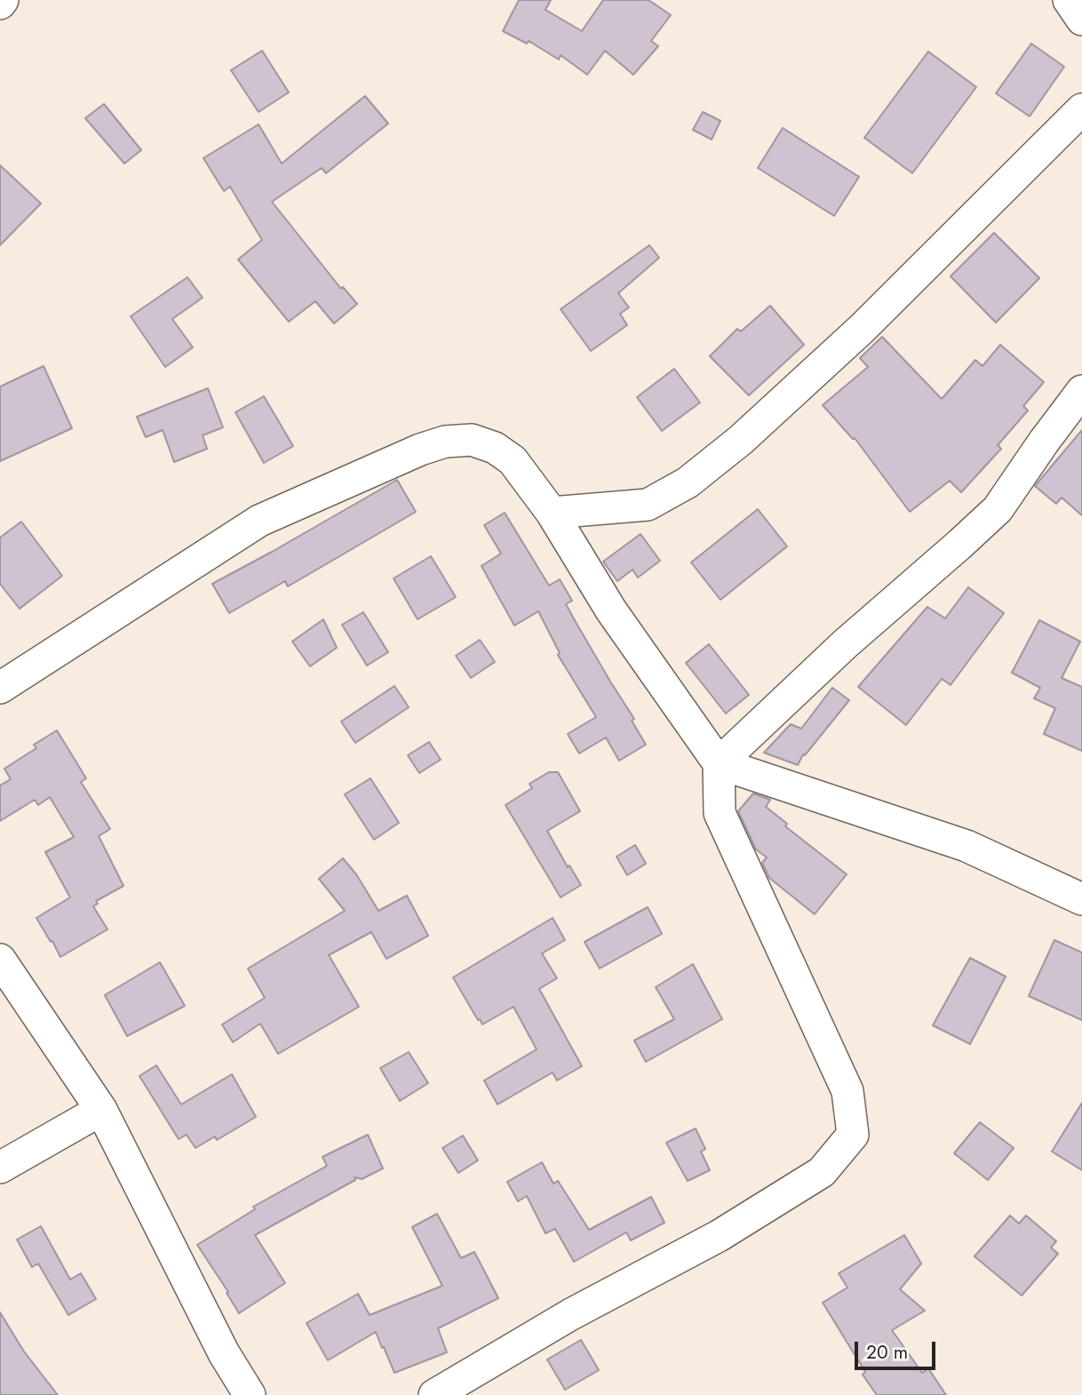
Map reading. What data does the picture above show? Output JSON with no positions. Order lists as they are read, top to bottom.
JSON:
{
  "scale_bar": "20 m"
}
